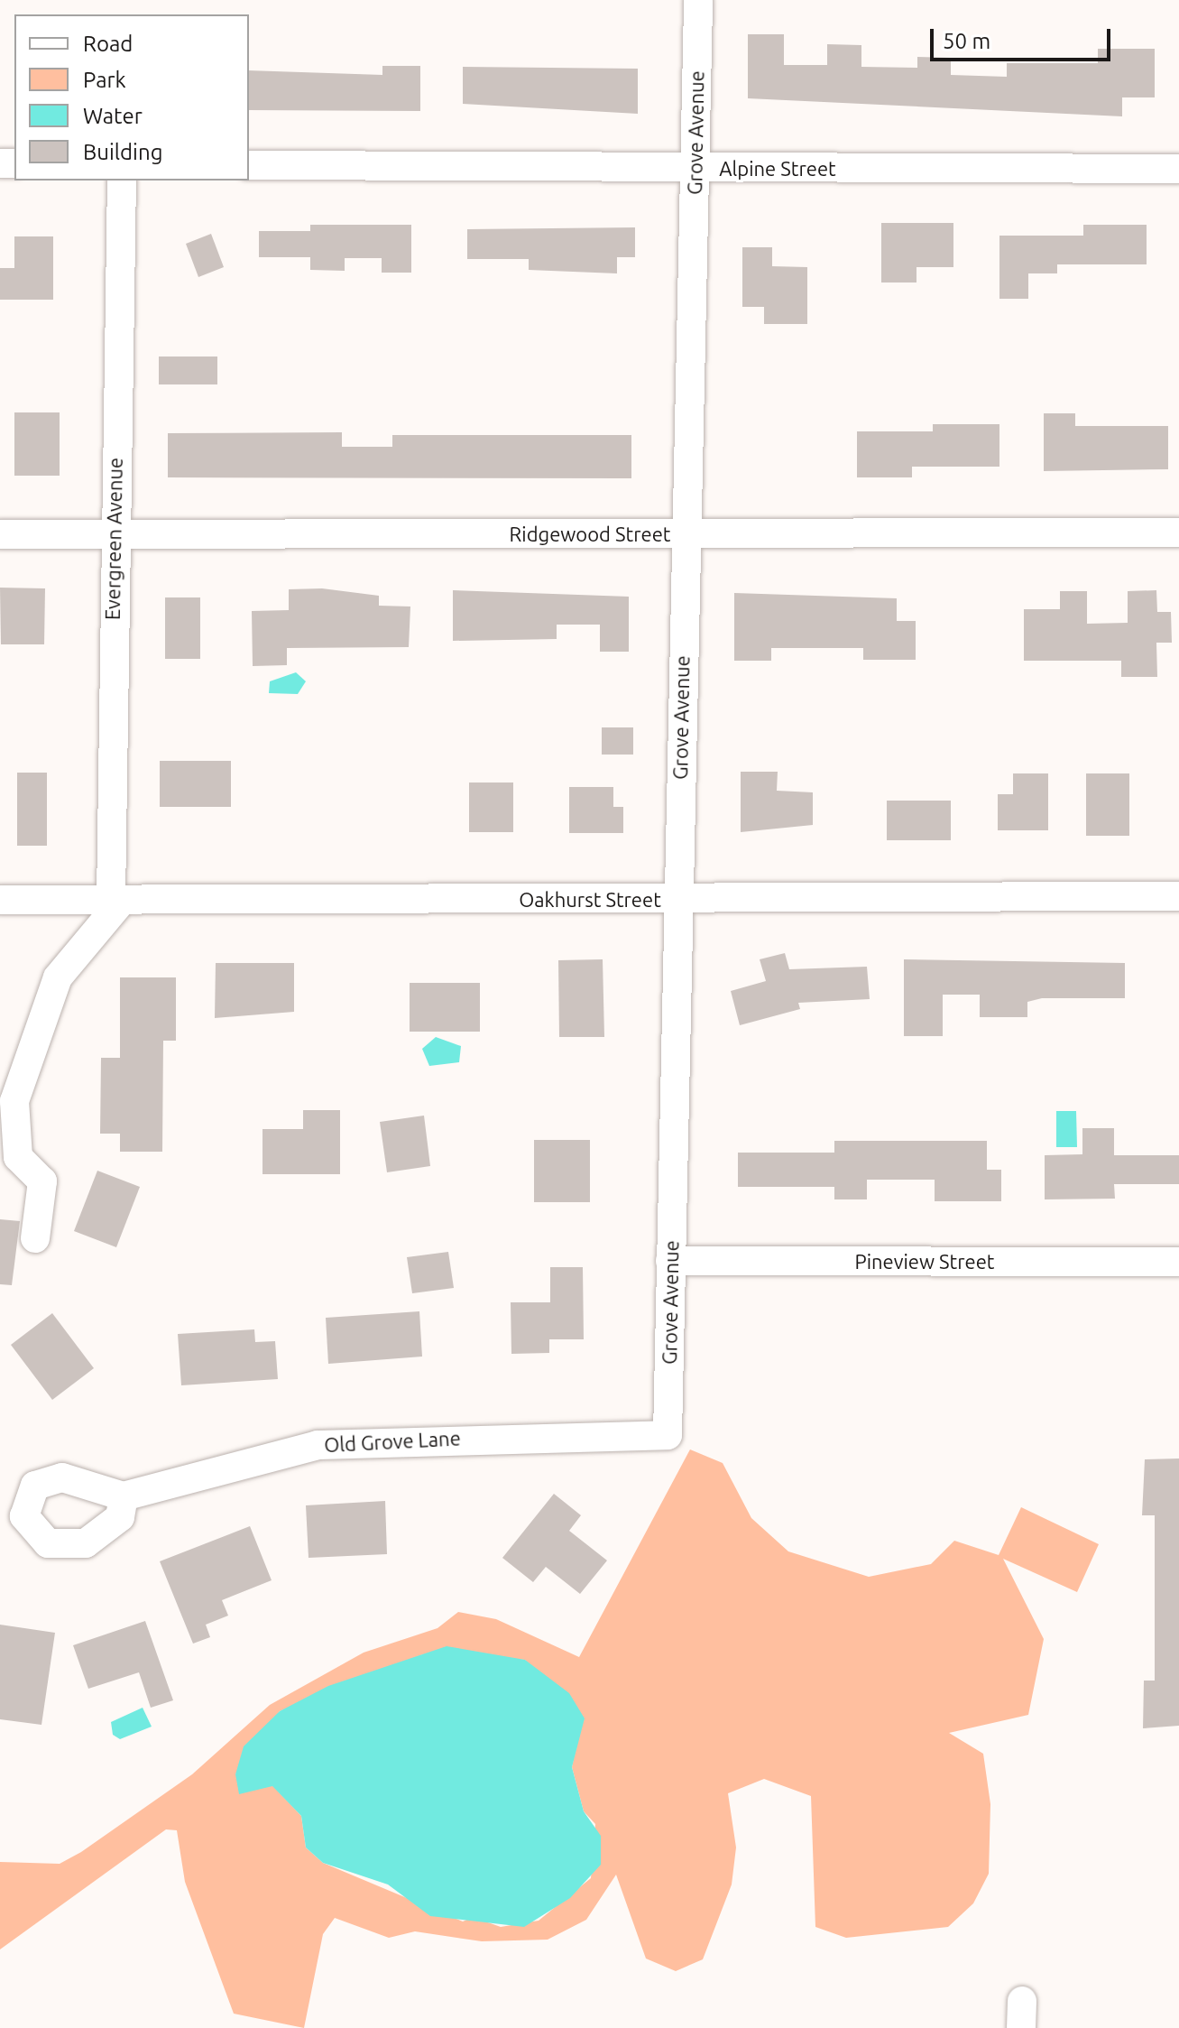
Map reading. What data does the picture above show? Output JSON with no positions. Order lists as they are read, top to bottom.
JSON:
{
  "streets": {
    "street": [
      "Grove Avenue",
      "Alpine Street",
      "Ridgewood Street",
      "Evergreen Avenue",
      "Oakhurst Street",
      "Pineview Street",
      "Old Grove Lane"
    ]
  },
  "crossings": [
    ["Grove Avenue", "Alpine Street"],
    ["Grove Avenue", "Ridgewood Street"],
    ["Grove Avenue", "Oakhurst Street"],
    ["Grove Avenue", "Pineview Street"],
    ["Grove Avenue", "Old Grove Lane"],
    ["Ridgewood Street", "Evergreen Avenue"],
    ["Evergreen Avenue", "Oakhurst Street"]
  ],
  "legend": [
    "Road",
    "Park",
    "Water",
    "Building"
  ],
  "scale_bar": "50 m"
}
